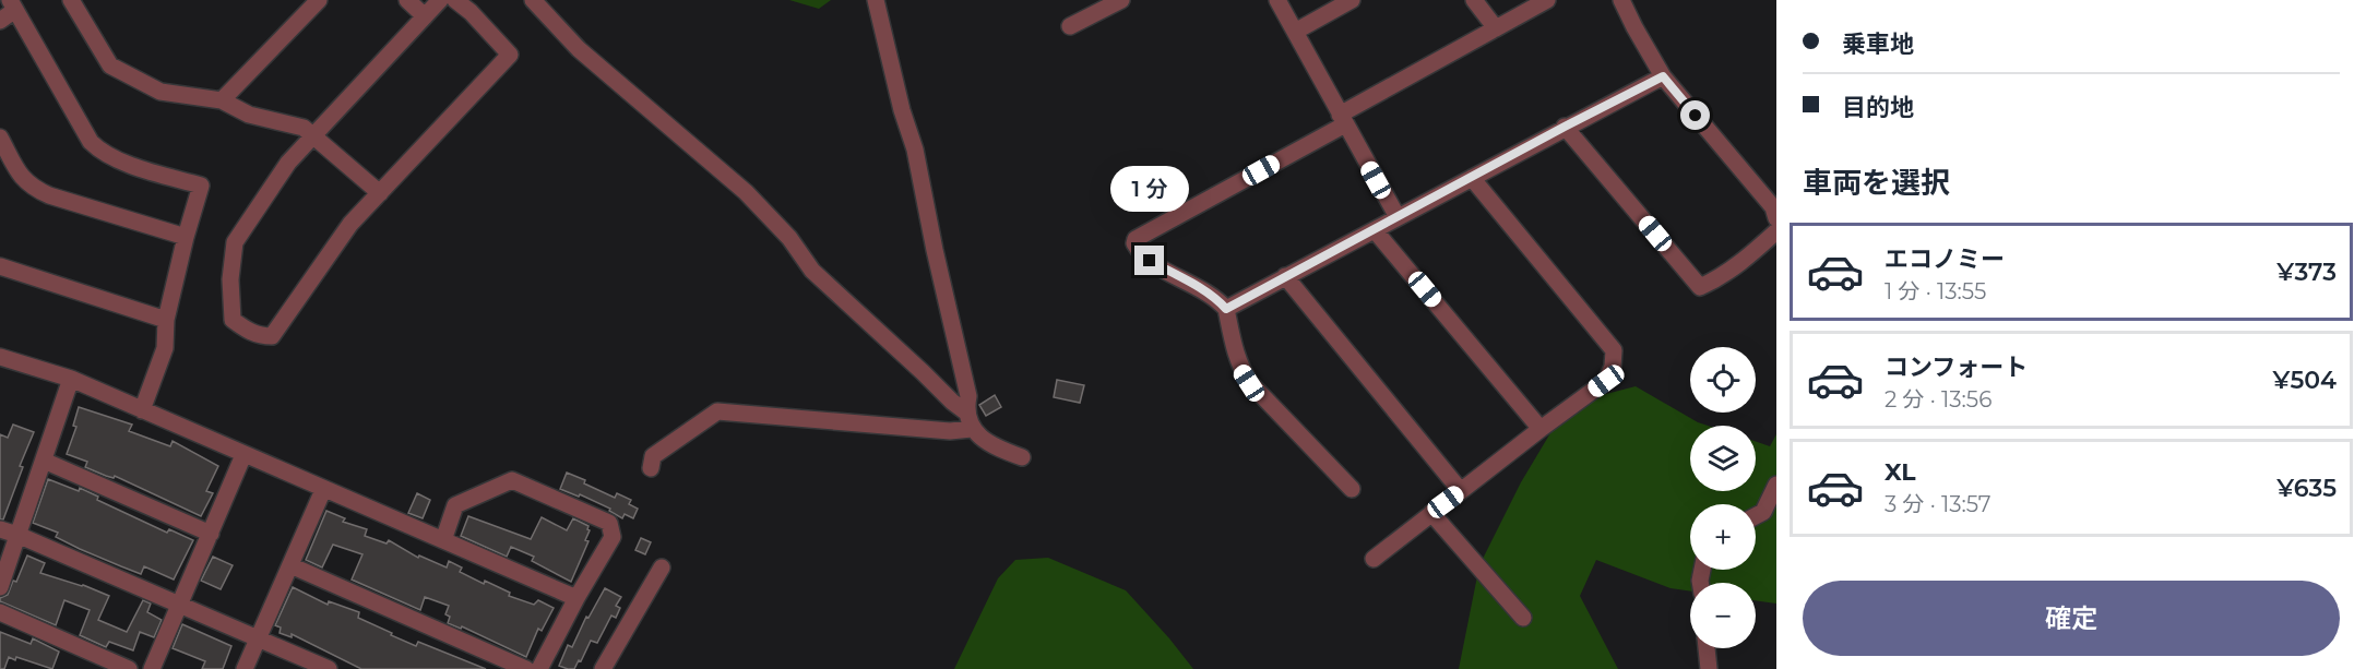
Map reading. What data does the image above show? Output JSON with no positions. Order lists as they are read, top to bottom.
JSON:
{
  "page": {
    "banner": ["乗車地", "目的地"],
    "heading": "車両を選択",
    "bubble": "1 分",
    "list": [
      {
        "name": "エコノミー",
        "note": "1 分 · 13:55",
        "value": "¥373"
      },
      {
        "name": "コンフォート",
        "note": "2 分 · 13:56",
        "value": "¥504"
      },
      {
        "name": "XL",
        "note": "3 分 · 13:57",
        "value": "¥635"
      }
    ],
    "map_buttons": ["+", "−"],
    "buttons": "確定"
  }
}
